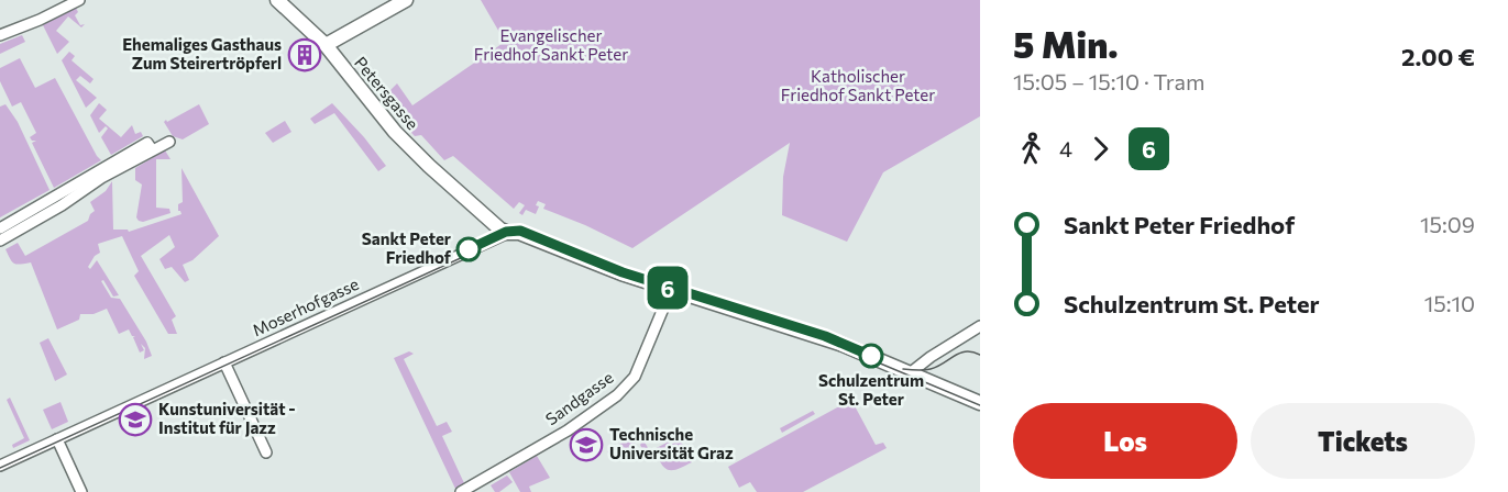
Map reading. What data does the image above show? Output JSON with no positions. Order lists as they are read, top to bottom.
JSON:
{
  "streets": {
    "main road": ["Petersgasse"],
    "street": ["Moserhofgasse", "Sandgasse"]
  },
  "crossings": [
    ["Petersgasse", "Moserhofgasse"],
    ["Petersgasse", "Sandgasse"]
  ],
  "parks": ["Evangelischer Friedhof Sankt Peter", "Katholischer Friedhof Sankt Peter"],
  "places": {
    "building": ["Ehemaliges Gasthaus Zum Steirertröpferl"],
    "other": ["Sankt Peter Friedhof", "Schulzentrum St. Peter"],
    "school or university": ["Kunstuniversität - Institut für Jazz", "Technische Universität Graz"]
  },
  "lines": ["tram line 6"],
  "page": {
    "on_map": "6",
    "heading": ["5 Min.", "15:05 – 15:10 · Tram", "2.00 €"],
    "legs": ["4", "6"],
    "list": [
      {
        "name": "Sankt Peter Friedhof",
        "value": "15:09"
      },
      {
        "name": "Schulzentrum St. Peter",
        "value": "15:10"
      }
    ],
    "buttons": ["Los", "Tickets"]
  }
}
